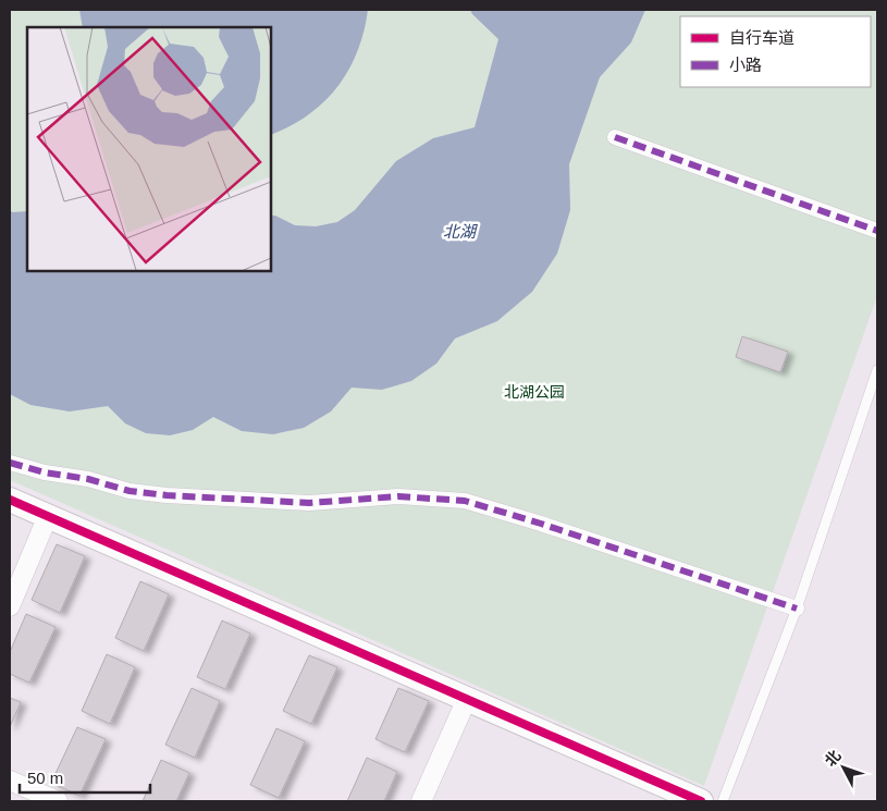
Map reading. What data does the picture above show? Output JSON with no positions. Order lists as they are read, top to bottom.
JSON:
{
  "water": ["北湖"],
  "parks": ["北湖公园"],
  "legend": ["自行车道", "小路"],
  "scale_bar": "50 m",
  "north": "top left"
}
